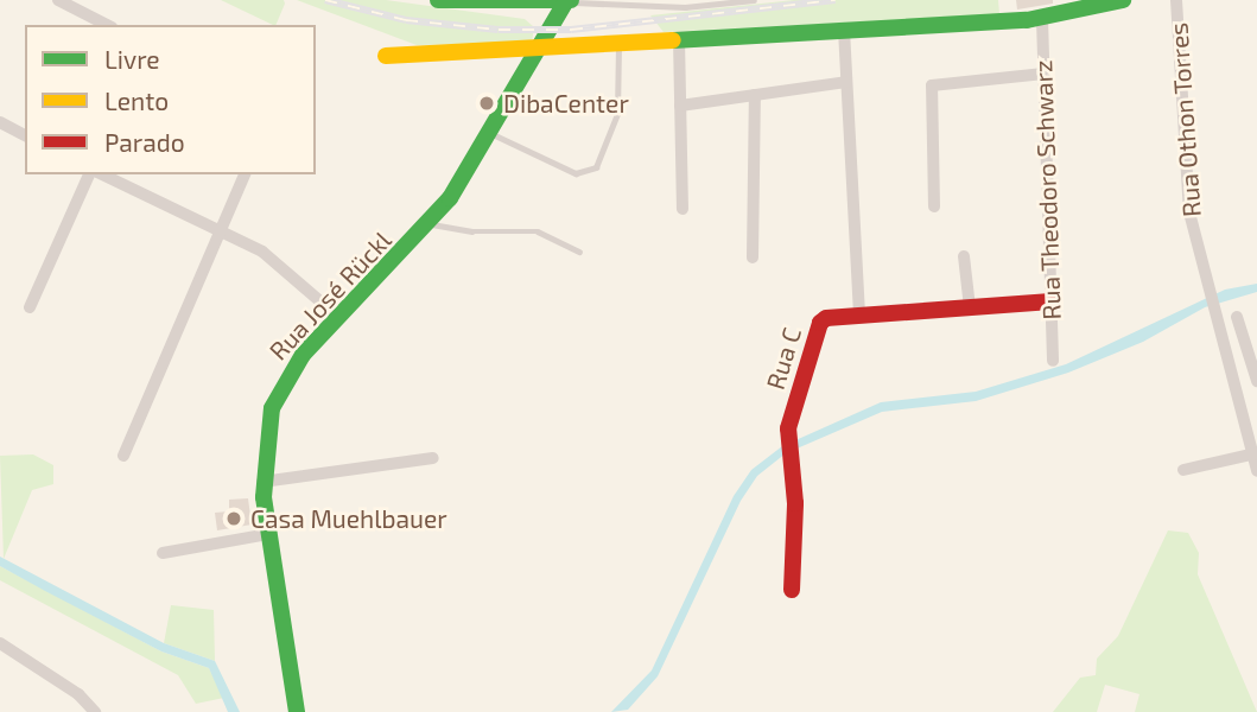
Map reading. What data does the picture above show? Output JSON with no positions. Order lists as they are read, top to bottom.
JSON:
{
  "streets": {
    "street": [
      "Rua Othon Torres",
      "Rua Theodoro Schwarz",
      "Rua José Rückl",
      "Rua C"
    ]
  },
  "crossings": [
    ["Rua Theodoro Schwarz", "Rua C"]
  ],
  "places": ["DibaCenter", "Casa Muehlbauer"],
  "legend": ["Livre", "Lento", "Parado"]
}
